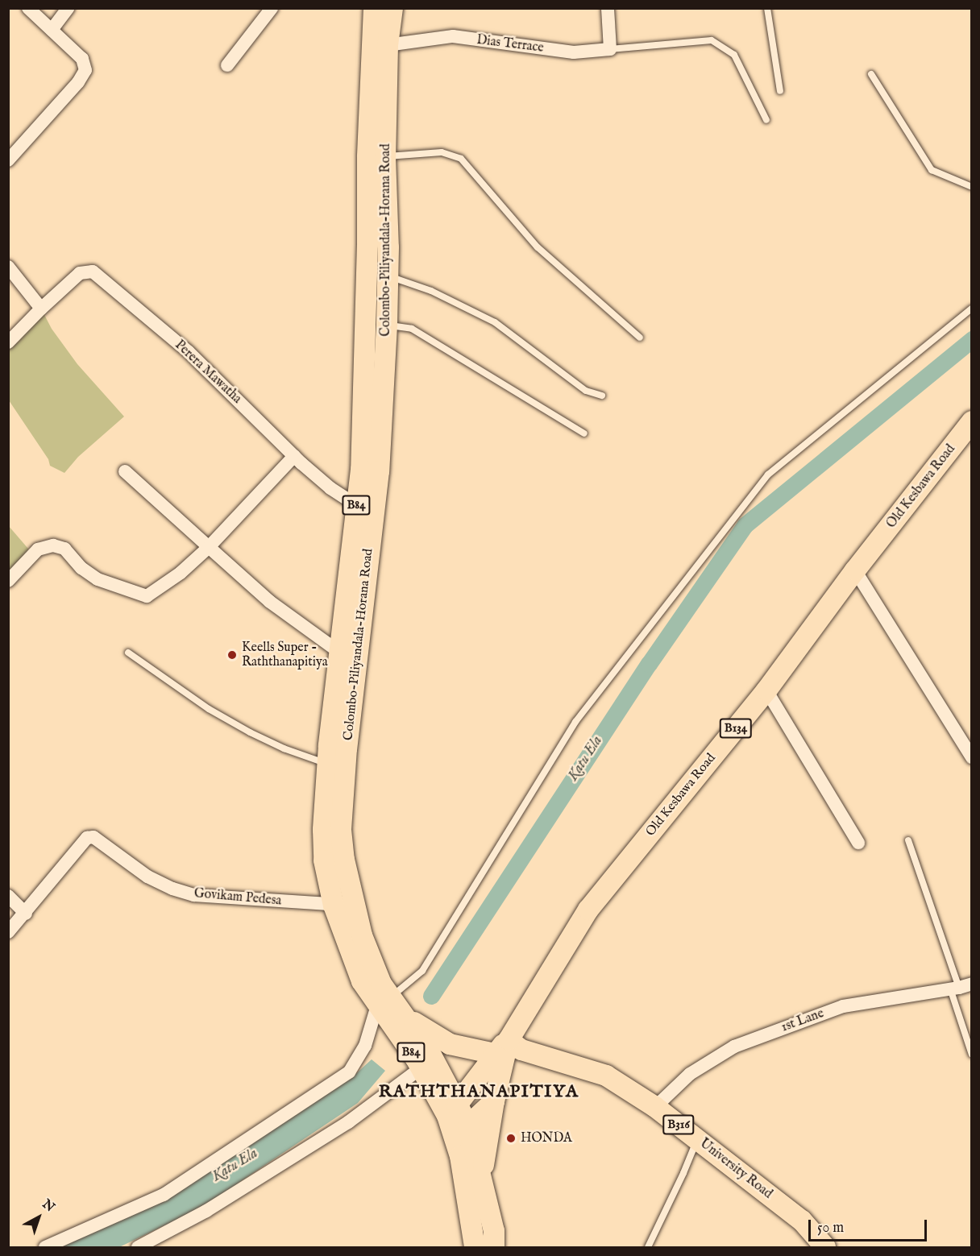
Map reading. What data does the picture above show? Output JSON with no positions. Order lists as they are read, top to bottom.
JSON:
{
  "streets": {
    "main road": [
      "Colombo-Piliyandala-Horana Road",
      "Old Kesbawa Road",
      "B84",
      "B134",
      "B316",
      "University Road"
    ],
    "street": [
      "Dias Terrace",
      "Perera Mawatha",
      "Govikam Pedesa",
      "1st Lane"
    ]
  },
  "crossings": [
    ["Dias Terrace", "Colombo-Piliyandala-Horana Road"],
    ["Colombo-Piliyandala-Horana Road", "Perera Mawatha"],
    ["Colombo-Piliyandala-Horana Road", "Old Kesbawa Road"],
    ["Colombo-Piliyandala-Horana Road", "Govikam Pedesa"],
    ["Colombo-Piliyandala-Horana Road", "University Road"],
    ["Old Kesbawa Road", "University Road"],
    ["1st Lane", "University Road"]
  ],
  "districts": ["RATHTHANAPITIYA"],
  "water": ["Katu Ela"],
  "places": ["Keells Super - Raththanapitiya", "HONDA"],
  "scale_bar": "50 m",
  "north": "top right"
}
